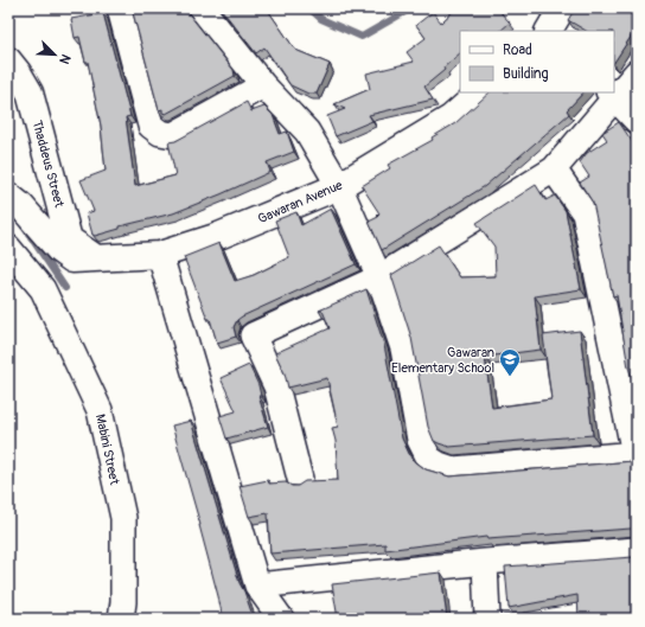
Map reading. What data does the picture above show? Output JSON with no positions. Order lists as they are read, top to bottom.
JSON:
{
  "streets": {
    "street": ["Thaddeus Street", "Gawaran Avenue", "Mabini Street"]
  },
  "crossings": [
    ["Thaddeus Street", "Gawaran Avenue"]
  ],
  "places": {
    "school or university": ["Gawaran Elementary School"]
  },
  "legend": ["Road", "Building"],
  "north": "bottom right"
}
